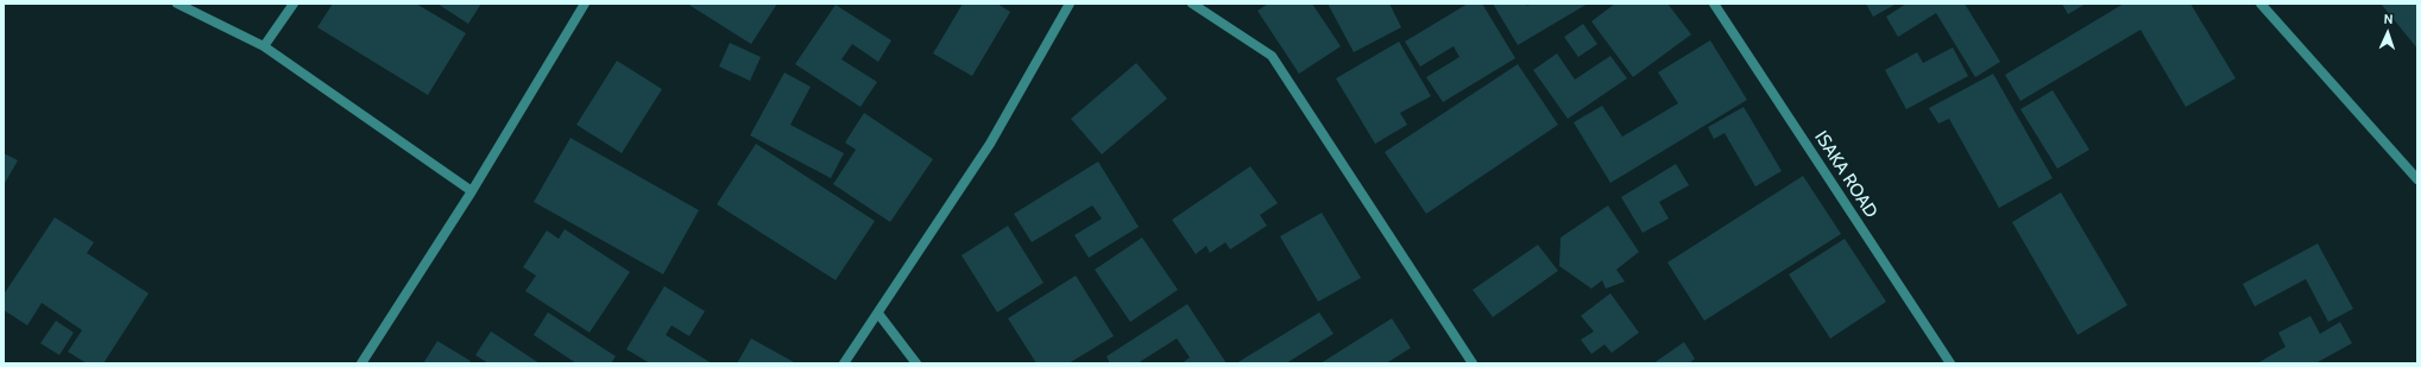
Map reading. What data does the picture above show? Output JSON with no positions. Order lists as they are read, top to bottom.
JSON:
{
  "streets": {
    "street": ["ISAKA ROAD"]
  },
  "north": "top"
}
